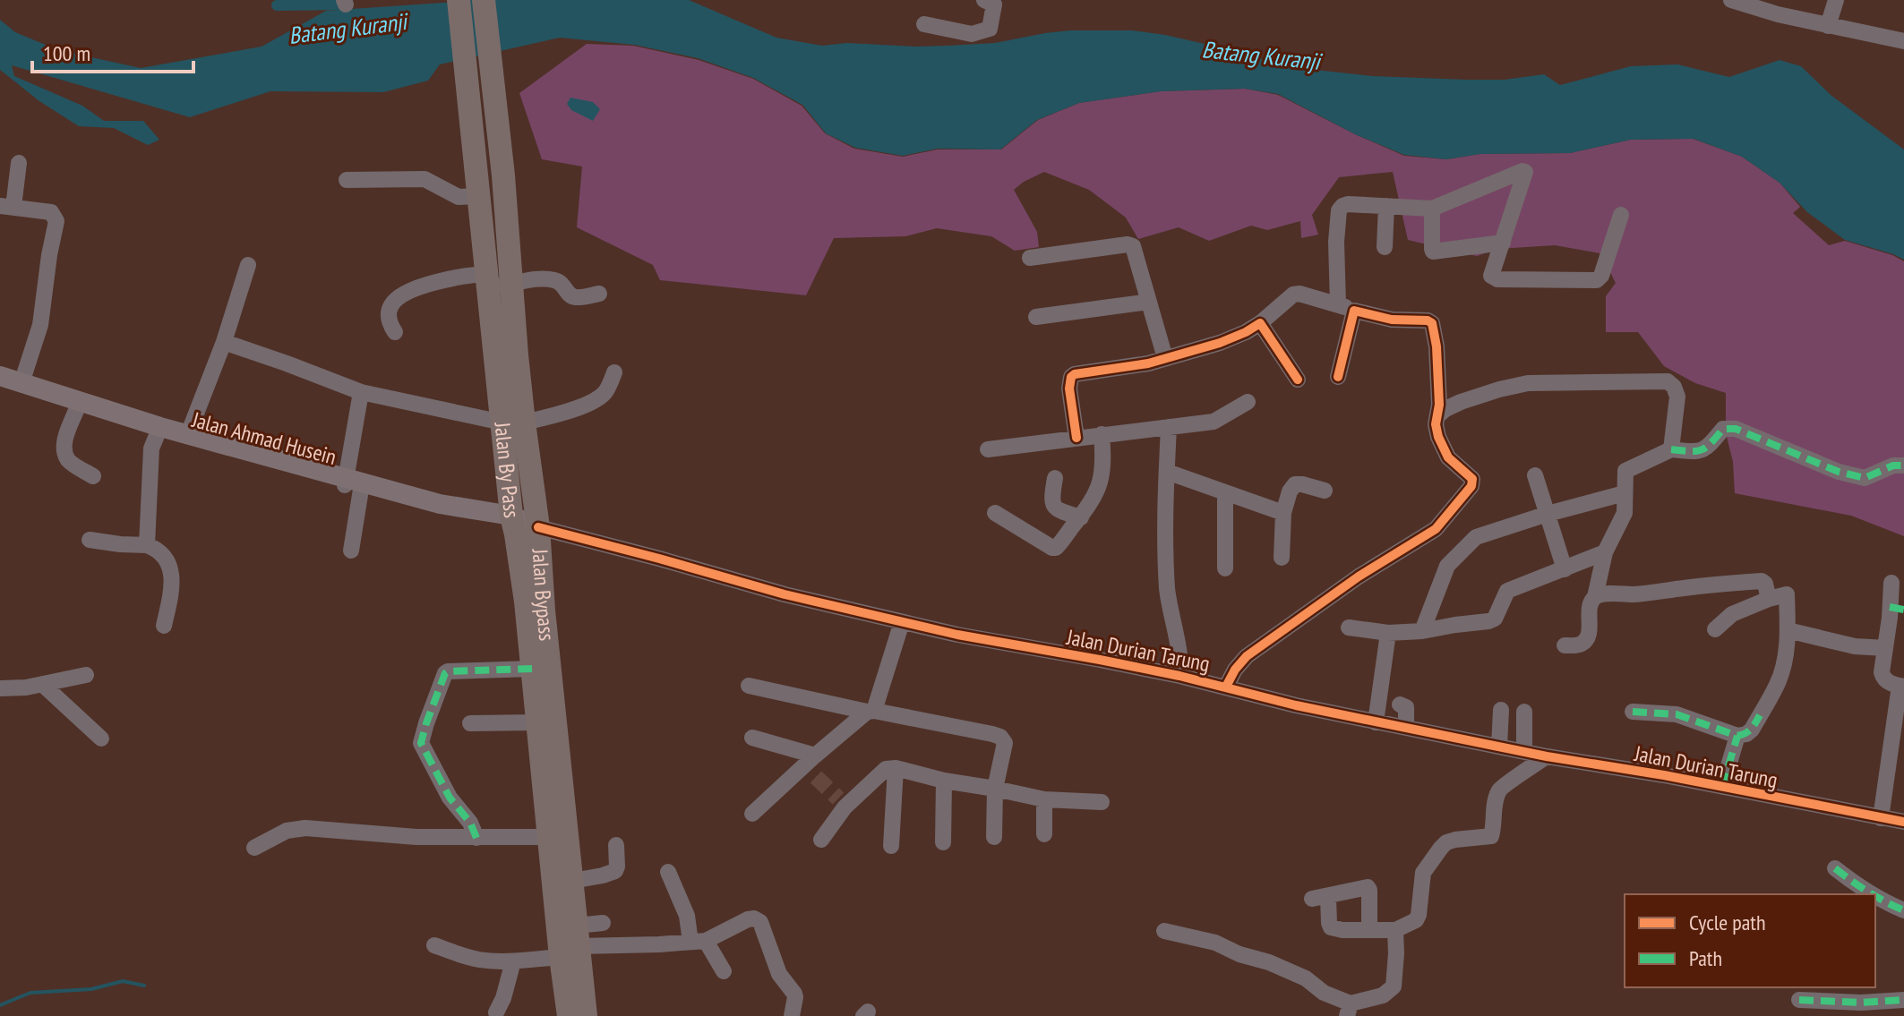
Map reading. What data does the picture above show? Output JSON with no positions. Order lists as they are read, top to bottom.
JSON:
{
  "streets": {
    "highway": ["Jalan By Pass", "Jalan Bypass"],
    "main road": ["Jalan Ahmad Husein"],
    "street": ["Jalan Durian Tarung"]
  },
  "crossings": [
    ["Jalan Ahmad Husein", "Jalan By Pass"],
    ["Jalan Ahmad Husein", "Jalan Bypass"],
    ["Jalan Ahmad Husein", "Jalan Durian Tarung"],
    ["Jalan By Pass", "Jalan Bypass"],
    ["Jalan By Pass", "Jalan Durian Tarung"],
    ["Jalan Bypass", "Jalan Durian Tarung"]
  ],
  "water": ["Batang Kuranji"],
  "legend": ["Cycle path", "Path"],
  "scale_bar": "100 m"
}
